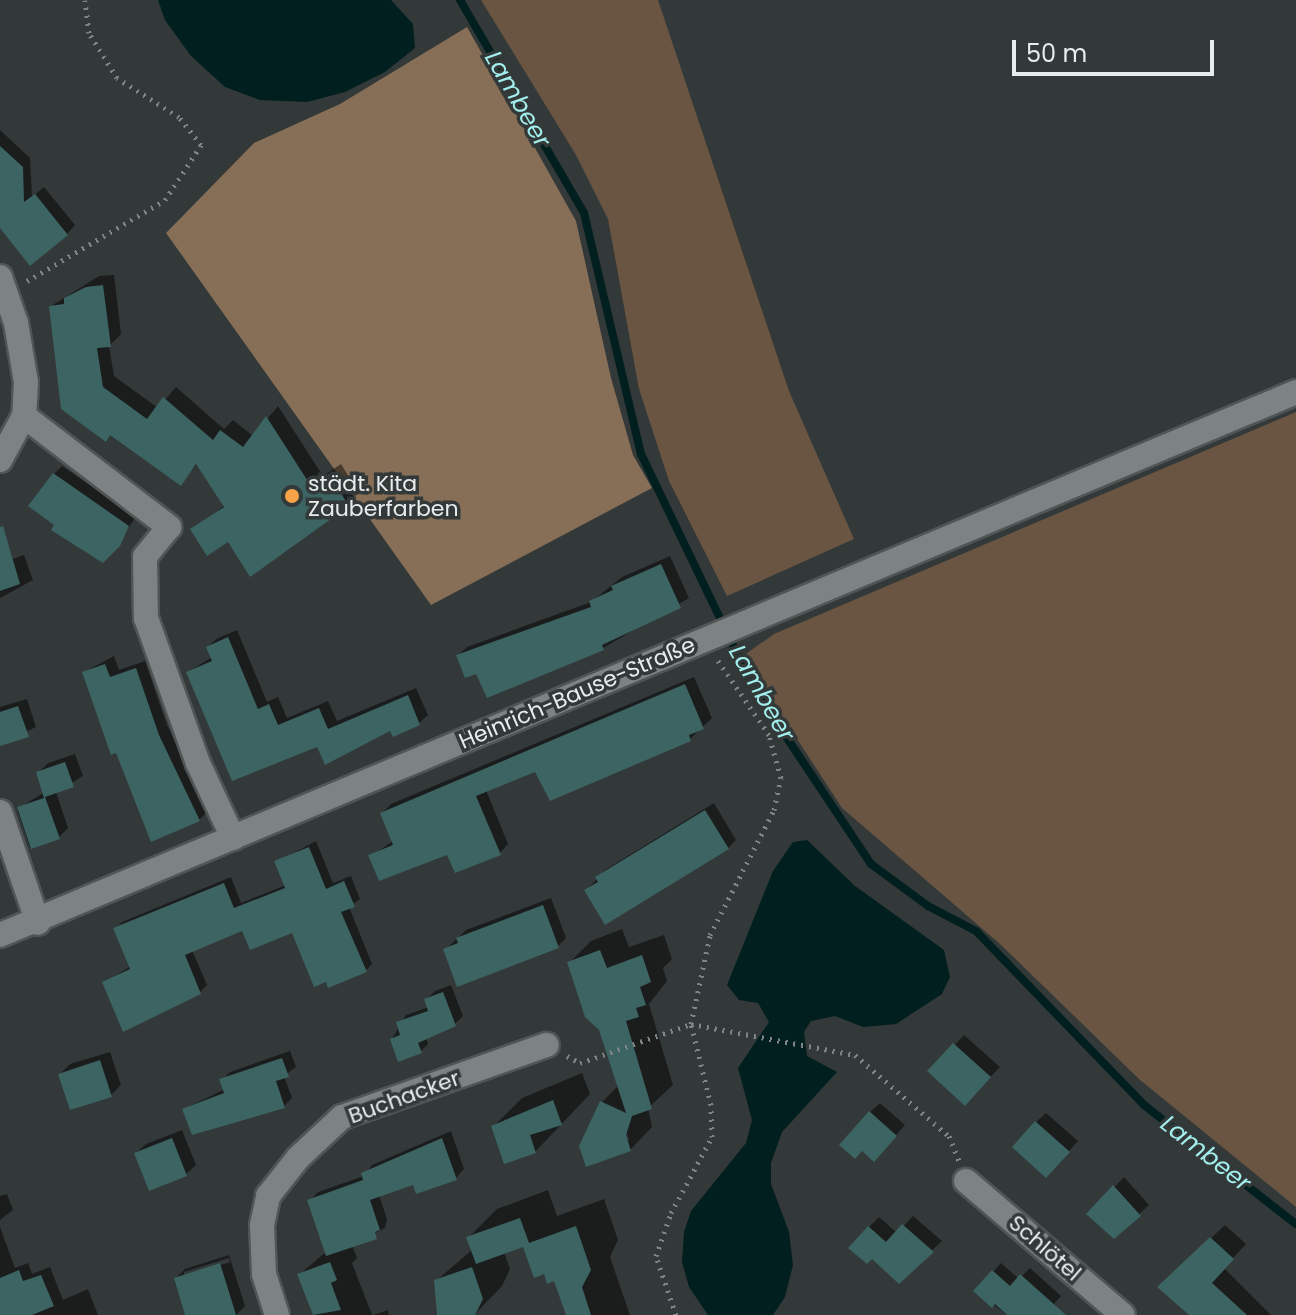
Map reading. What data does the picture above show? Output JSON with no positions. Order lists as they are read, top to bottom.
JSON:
{
  "streets": {
    "street": ["Heinrich-Bause-Straße", "Buchacker", "Schlötel"]
  },
  "water": ["Lambeer"],
  "places": ["städt. Kita Zauberfarben"],
  "scale_bar": "50 m"
}
